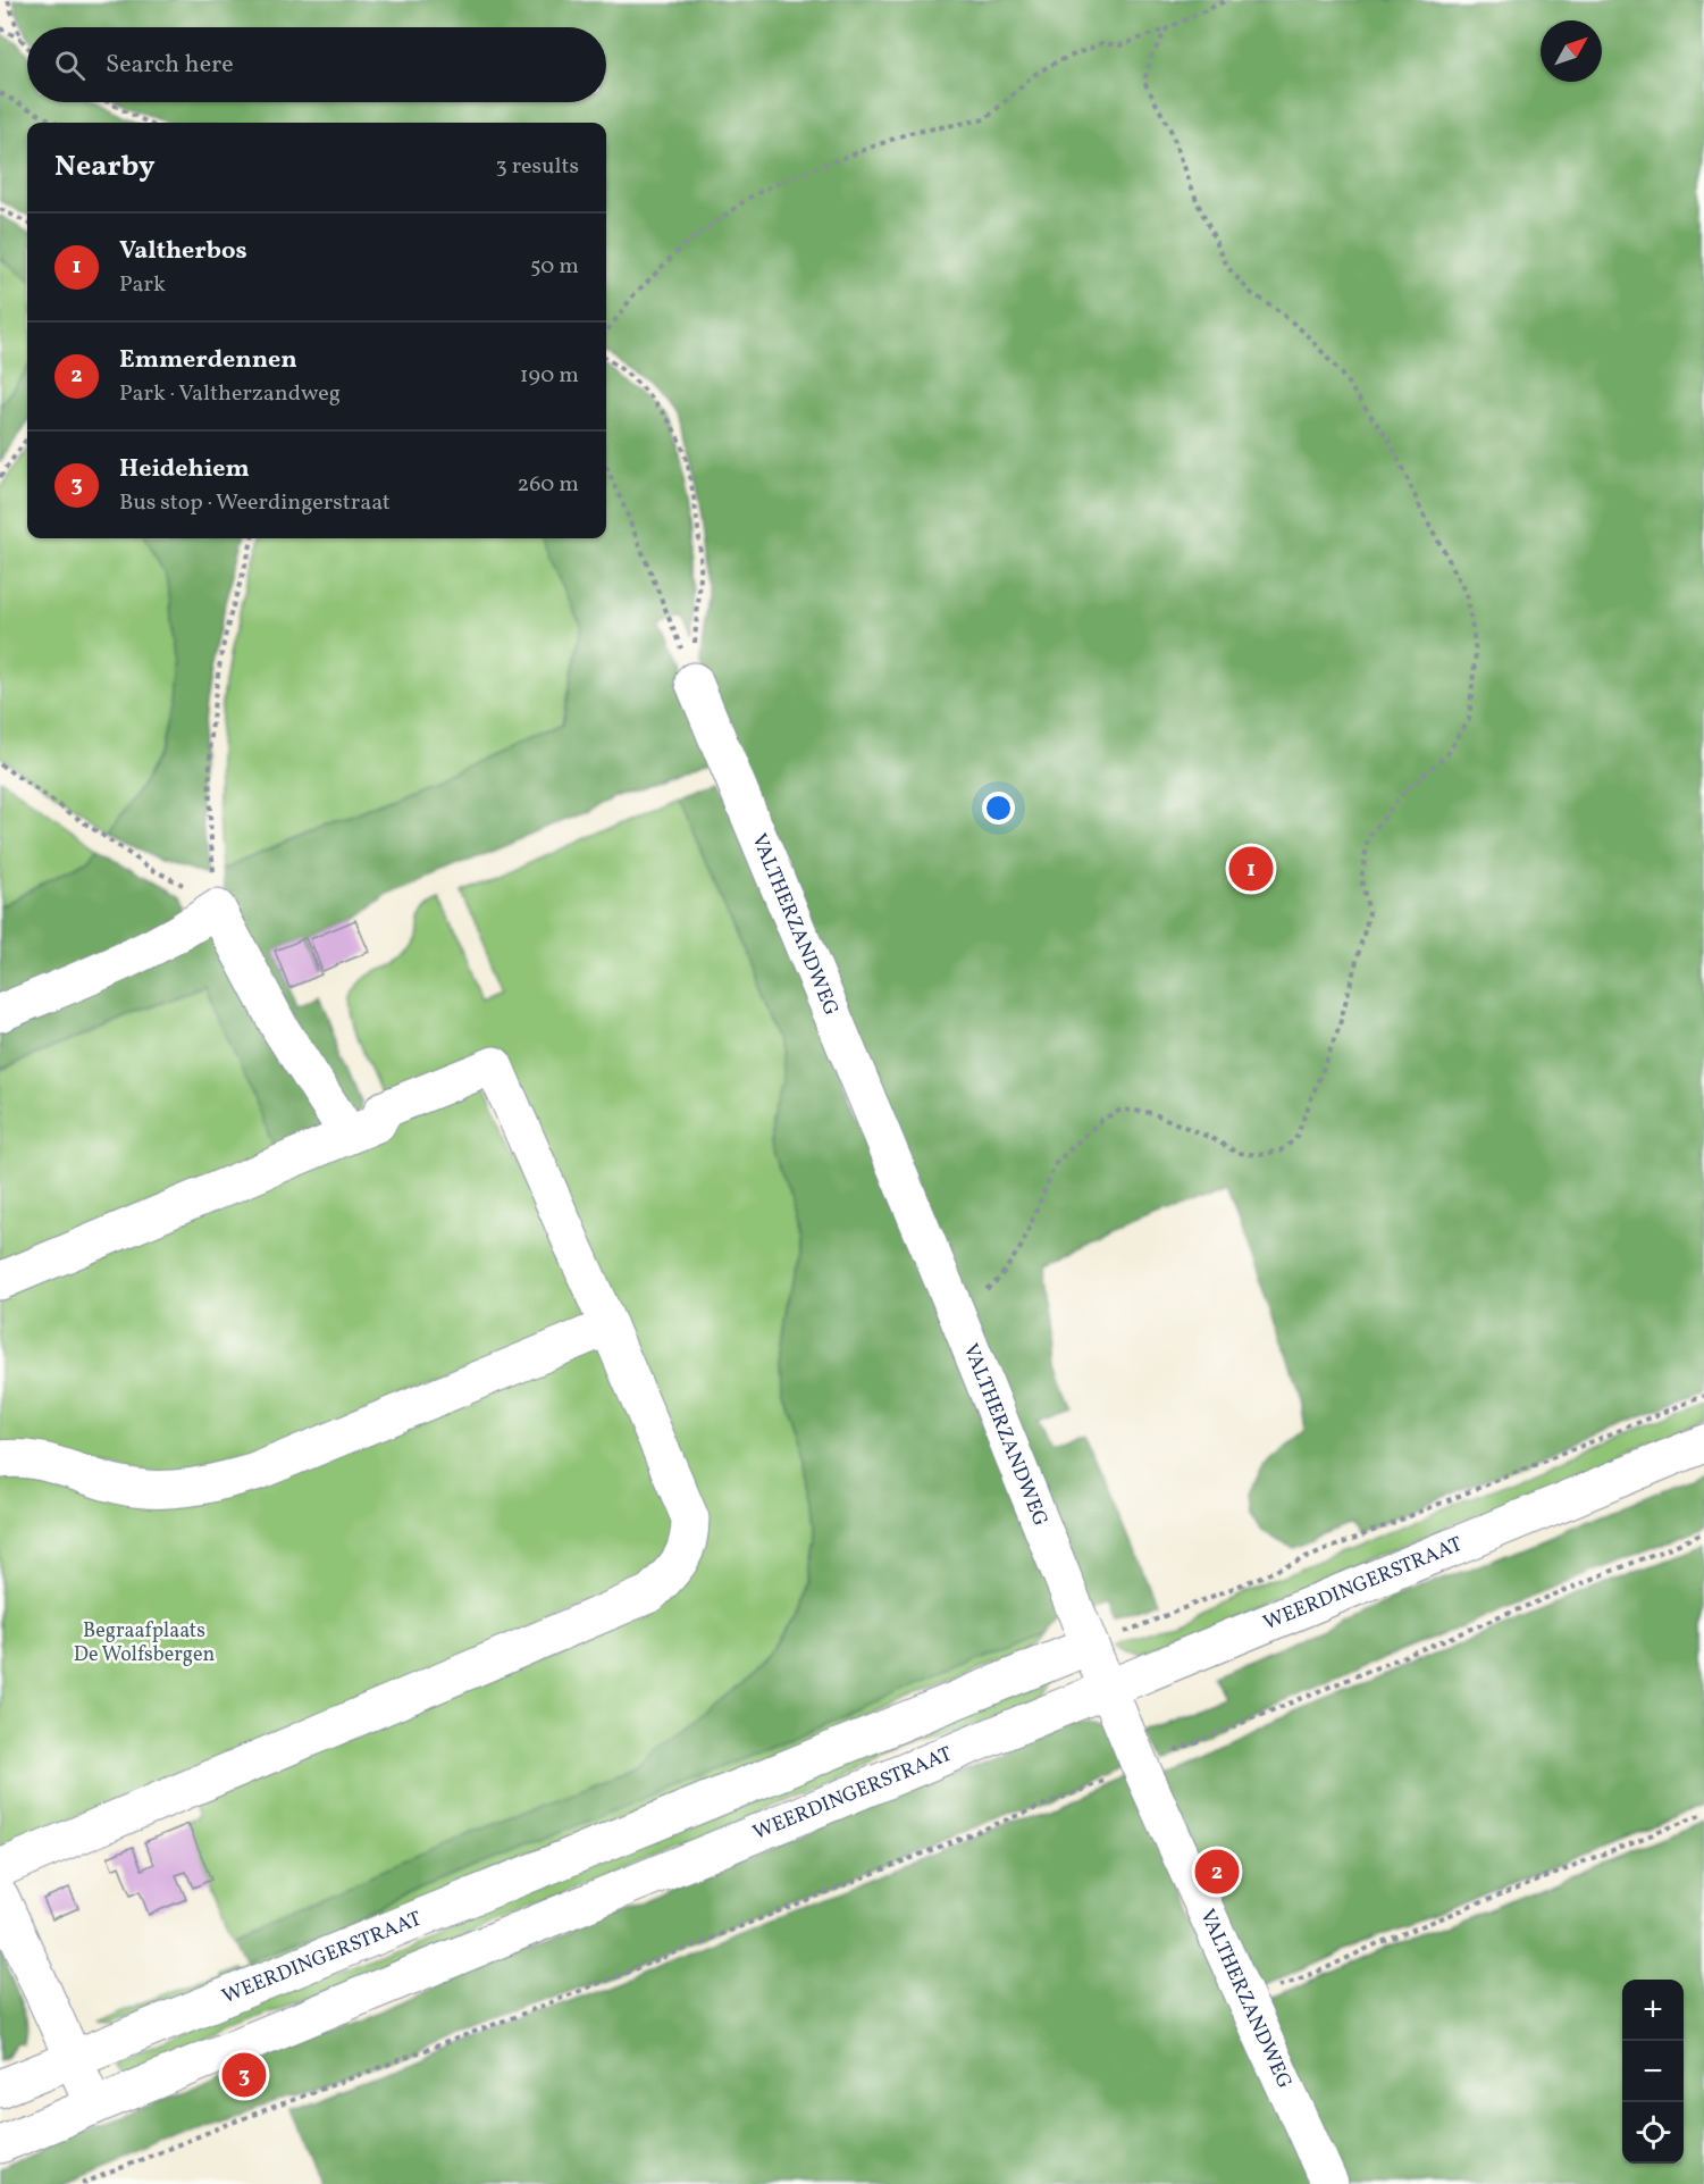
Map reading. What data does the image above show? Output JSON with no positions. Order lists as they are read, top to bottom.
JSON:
{
  "streets": {
    "street": ["VALTHERZANDWEG", "WEERDINGERSTRAAT"]
  },
  "crossings": [
    ["VALTHERZANDWEG", "WEERDINGERSTRAAT"]
  ],
  "parks": ["Begraafplaats De Wolfsbergen"],
  "north": "top right",
  "page": {
    "search": "Search here",
    "heading": ["Nearby", "3 results"],
    "list": [
      {
        "mark": "1",
        "name": "Valtherbos",
        "note": "Park",
        "value": "50 m"
      },
      {
        "mark": "2",
        "name": "Emmerdennen",
        "note": "Park · Valtherzandweg",
        "value": "190 m"
      },
      {
        "mark": "3",
        "name": "Heidehiem",
        "note": "Bus stop · Weerdingerstraat",
        "value": "260 m"
      }
    ],
    "pins": ["1", "2", "3"],
    "map_buttons": ["+", "−"]
  }
}
